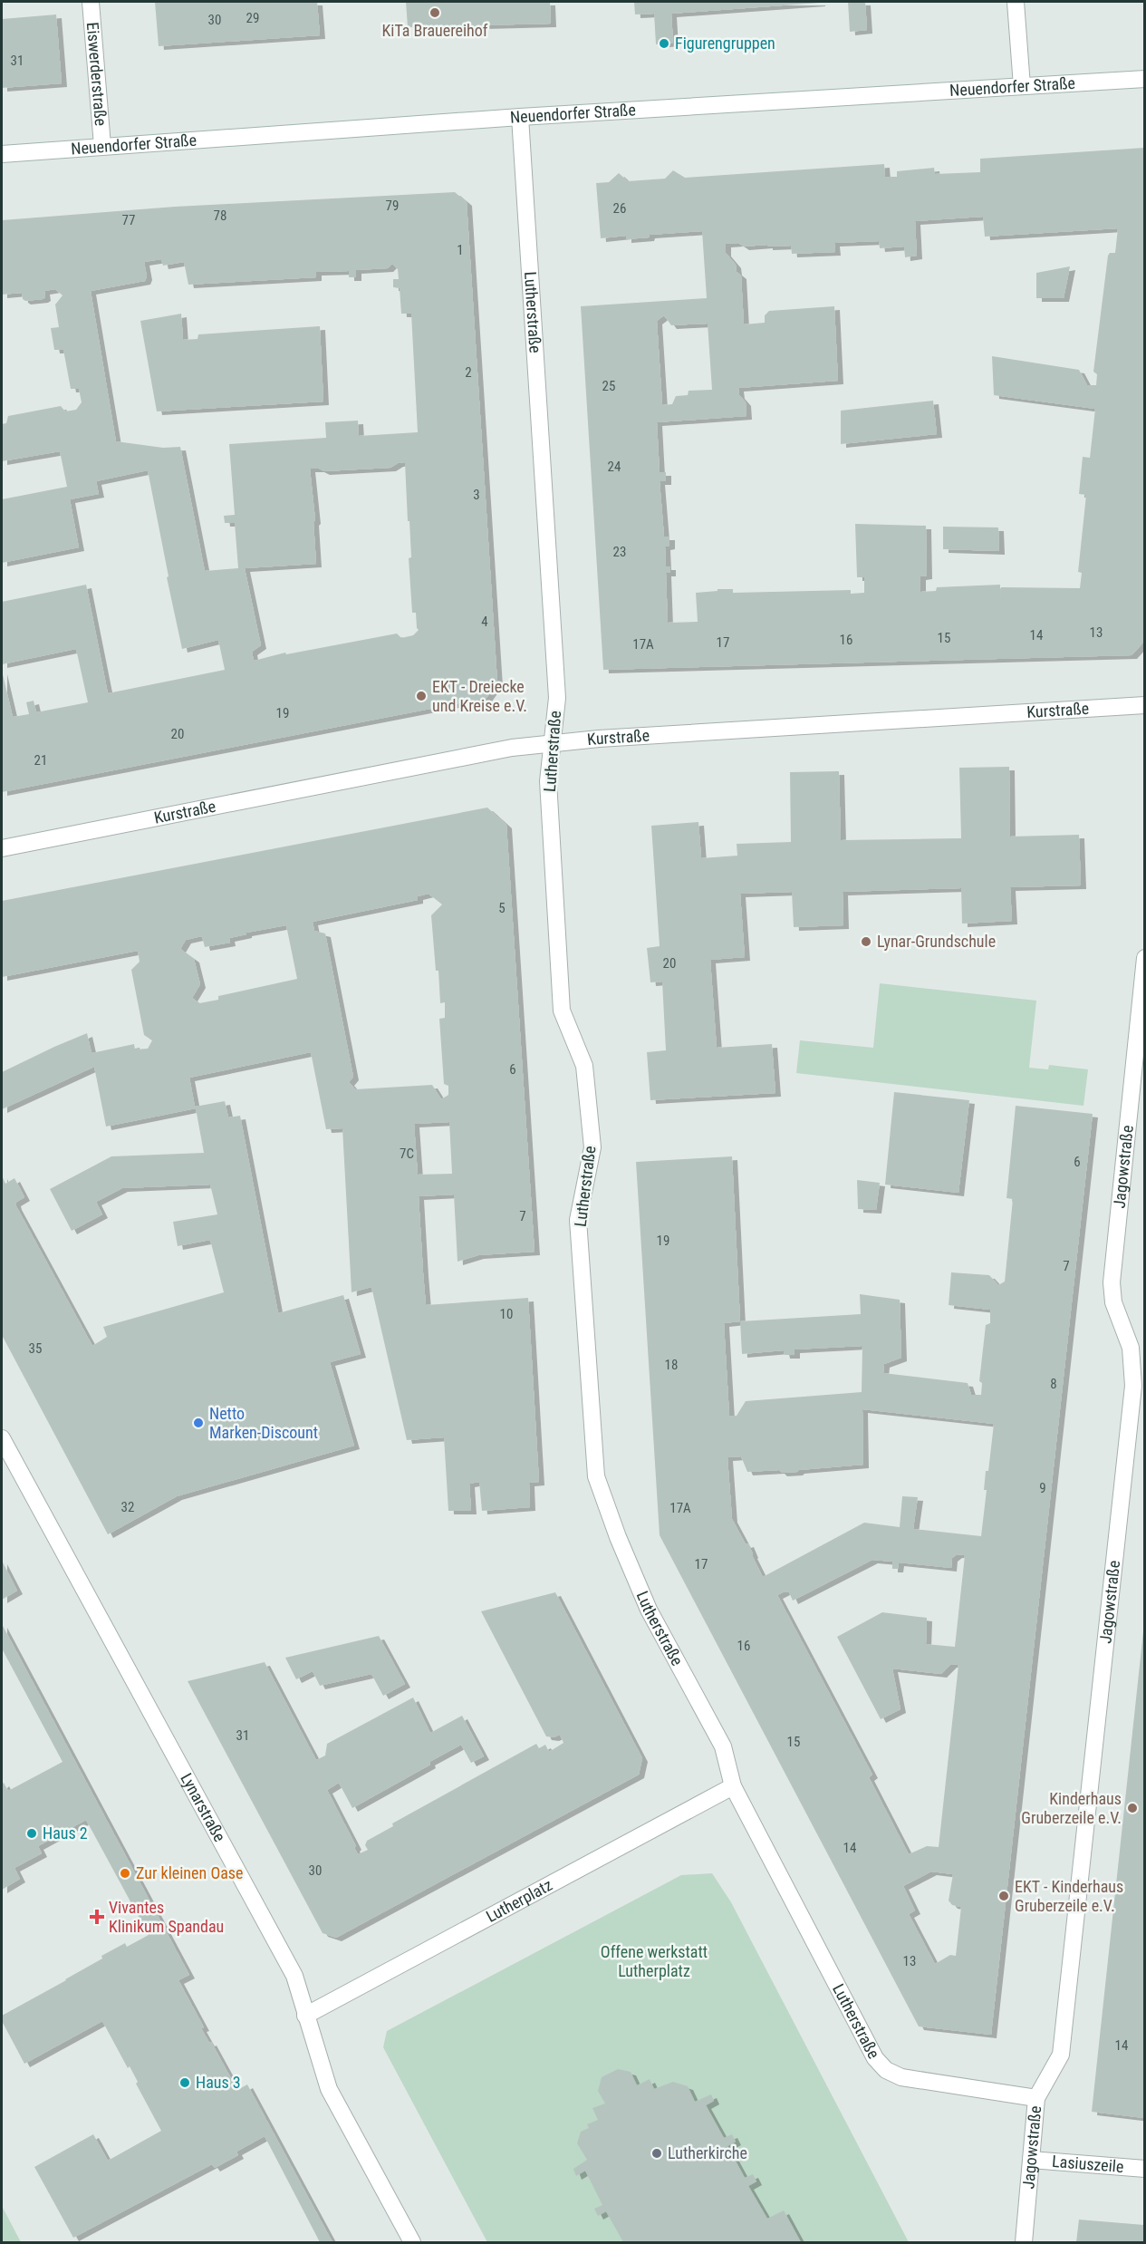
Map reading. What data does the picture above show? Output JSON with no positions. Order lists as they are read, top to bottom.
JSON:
{
  "streets": {
    "street": [
      "Eiswerderstraße",
      "Neuendorfer Straße",
      "Lutherstraße",
      "Kurstraße",
      "Jagowstraße",
      "Lynarstraße",
      "Lutherplatz",
      "Lasiuszeile"
    ]
  },
  "crossings": [
    ["Eiswerderstraße", "Neuendorfer Straße"],
    ["Neuendorfer Straße", "Lutherstraße"],
    ["Lutherstraße", "Kurstraße"],
    ["Lutherstraße", "Jagowstraße"],
    ["Lutherstraße", "Lutherplatz"],
    ["Jagowstraße", "Lasiuszeile"],
    ["Lynarstraße", "Lutherplatz"]
  ],
  "parks": ["Offene werkstatt Lutherplatz"],
  "places": {
    "other": [
      "KiTa Brauereihof",
      "Figurengruppen",
      "EKT - Dreiecke und Kreise e.V.",
      "Lynar-Grundschule",
      "Netto Marken-Discount",
      "Kinderhaus Gruberzeile e.V.",
      "Haus 2",
      "Zur kleinen Oase",
      "EKT - Kinderhaus Gruberzeile e.V.",
      "Haus 3",
      "Lutherkirche"
    ],
    "health": ["Vivantes Klinikum Spandau"]
  },
  "house_numbers": [
    "29",
    "30",
    "31",
    "79",
    "26",
    "78",
    "77",
    "1",
    "2",
    "25",
    "24",
    "3",
    "23",
    "4",
    "13",
    "14",
    "15",
    "16",
    "17",
    "17A",
    "19",
    "20",
    "21",
    "5",
    "20",
    "6",
    "7C",
    "6",
    "7",
    "19",
    "7",
    "10",
    "35",
    "18",
    "8",
    "9",
    "32",
    "17A",
    "17",
    "16",
    "31",
    "15",
    "14",
    "30",
    "13",
    "14"
  ]
}
